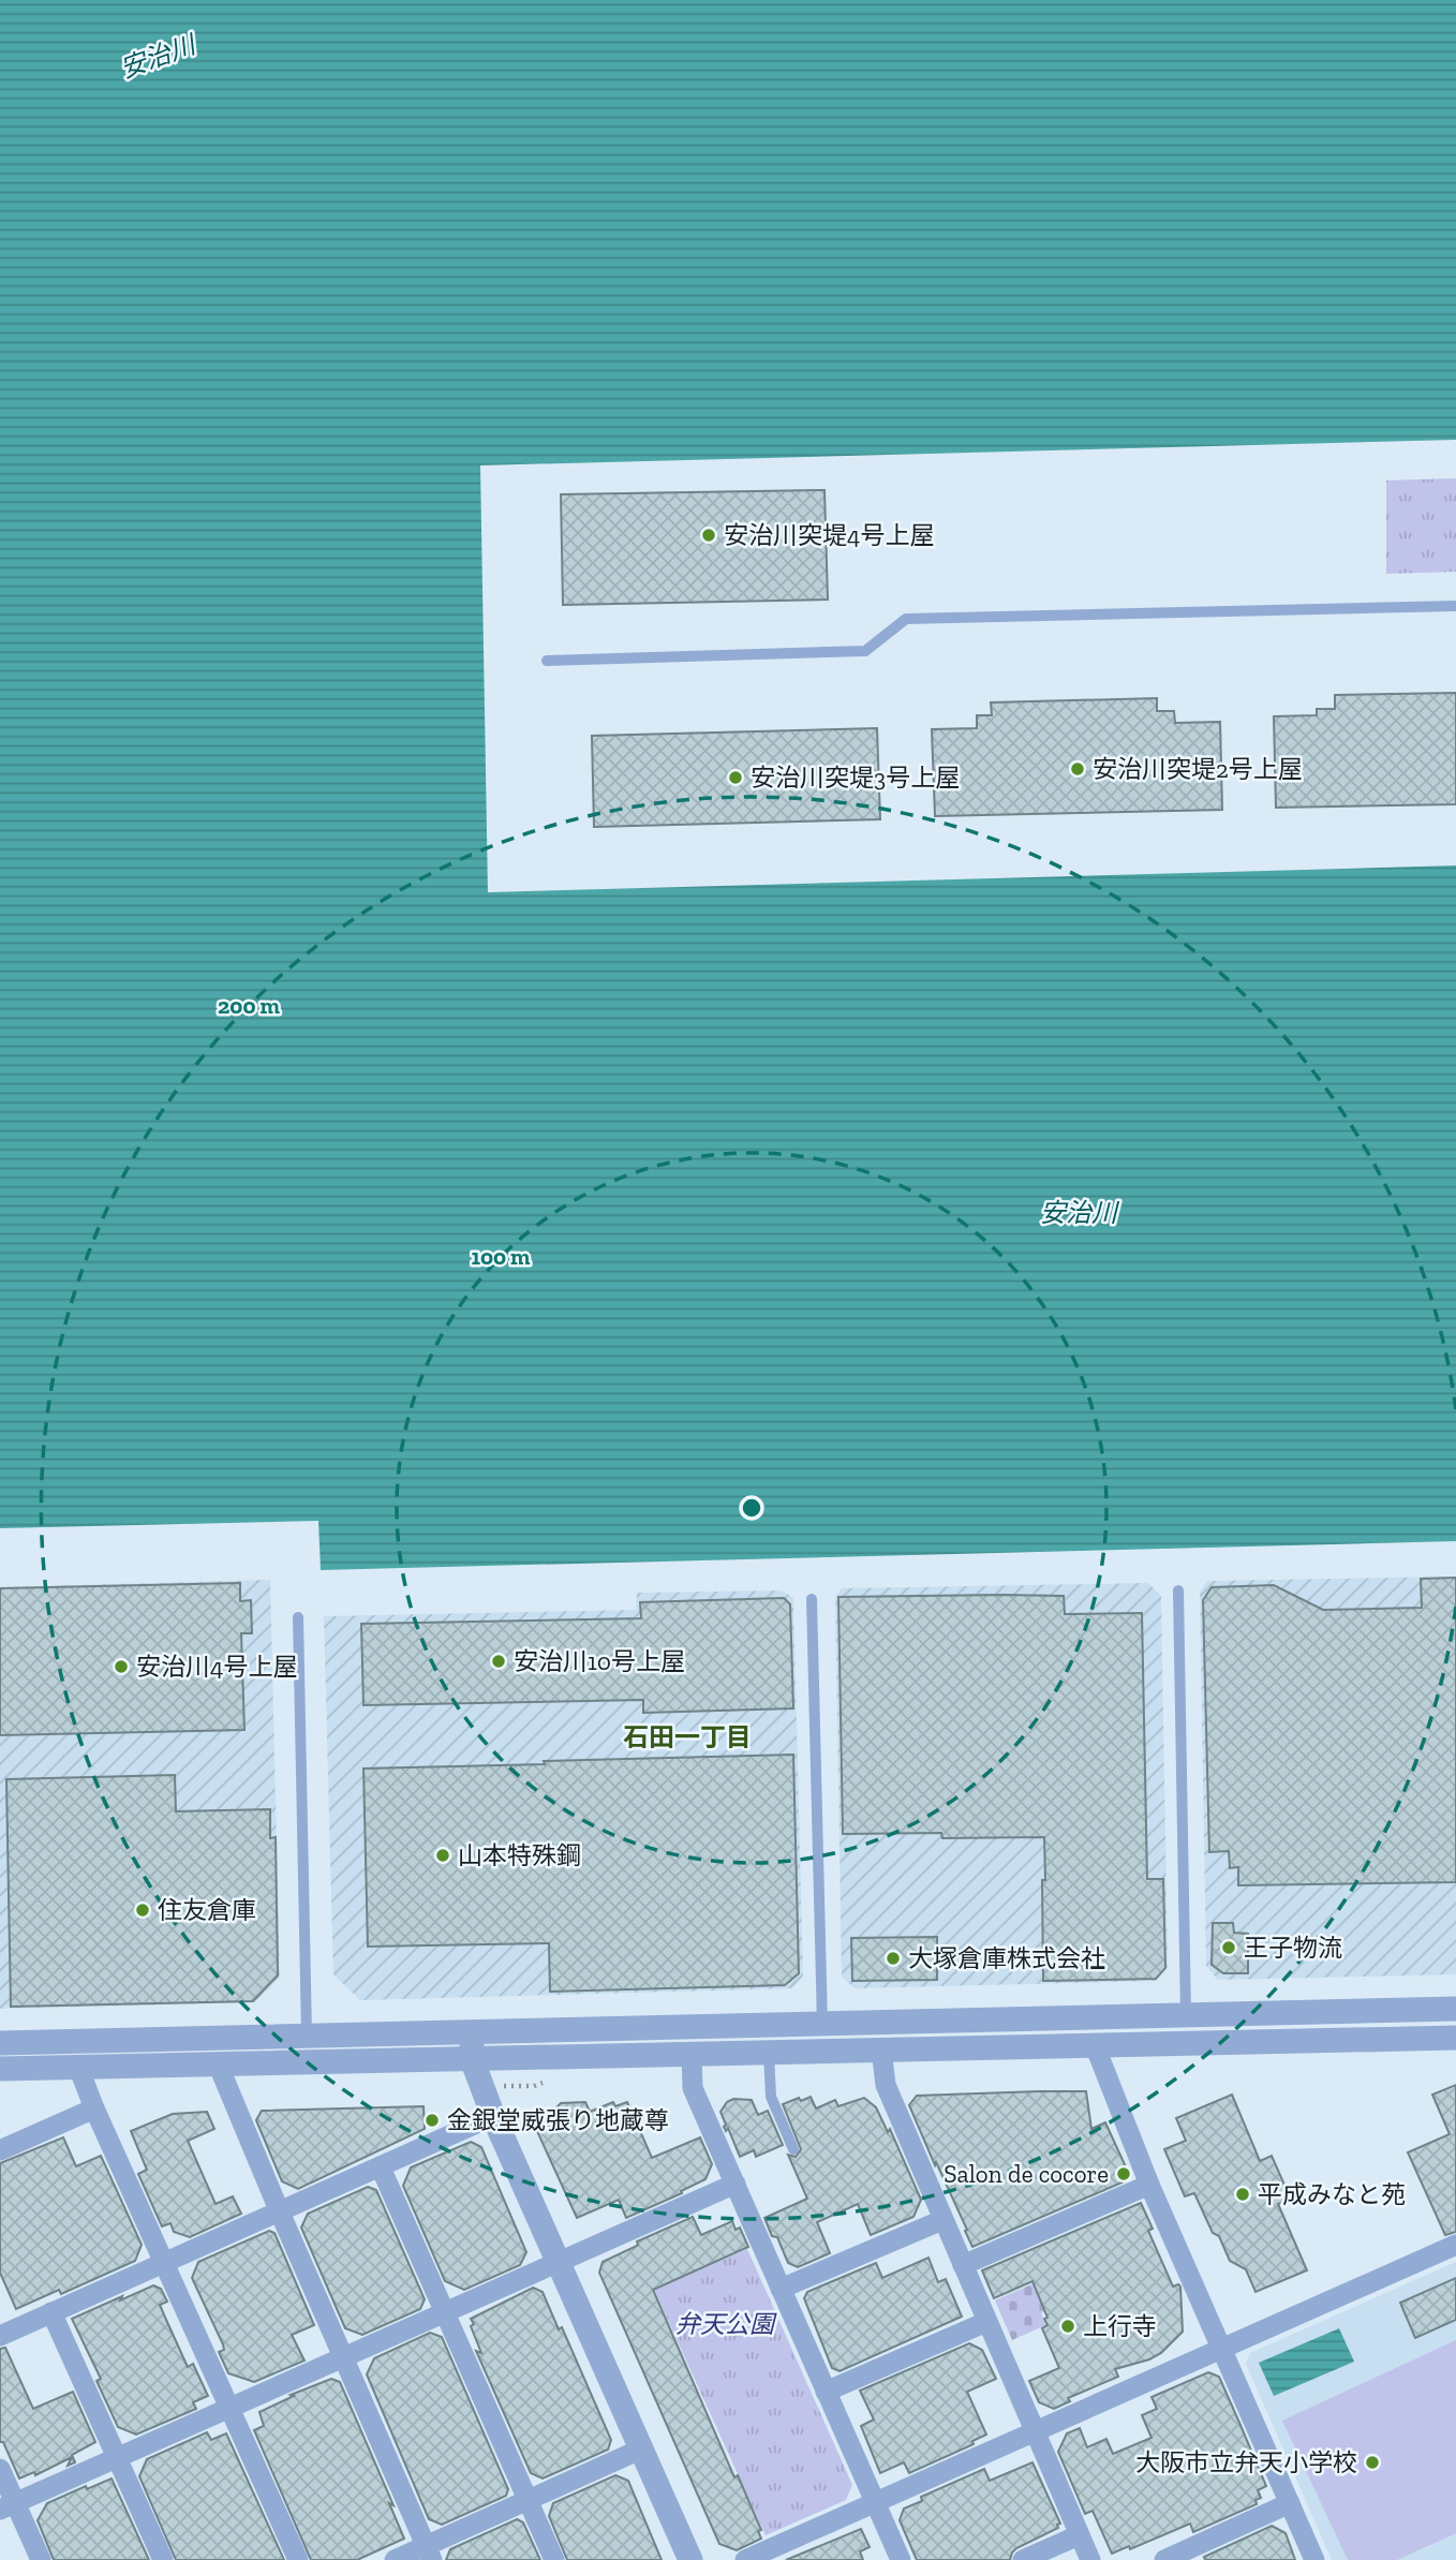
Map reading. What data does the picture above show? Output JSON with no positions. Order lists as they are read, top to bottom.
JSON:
{
  "districts": ["石田一丁目"],
  "water": ["安治川"],
  "parks": ["弁天公園"],
  "places": [
    "安治川突堤4号上屋",
    "安治川突堤2号上屋",
    "安治川突堤3号上屋",
    "安治川10号上屋",
    "安治川4号上屋",
    "山本特殊鋼",
    "住友倉庫",
    "王子物流",
    "大塚倉庫株式会社",
    "金銀堂威張り地蔵尊",
    "Salon de cocore",
    "平成みなと苑",
    "上行寺",
    "大阪市立弁天小学校"
  ],
  "rings": ["200 m", "100 m"]
}
